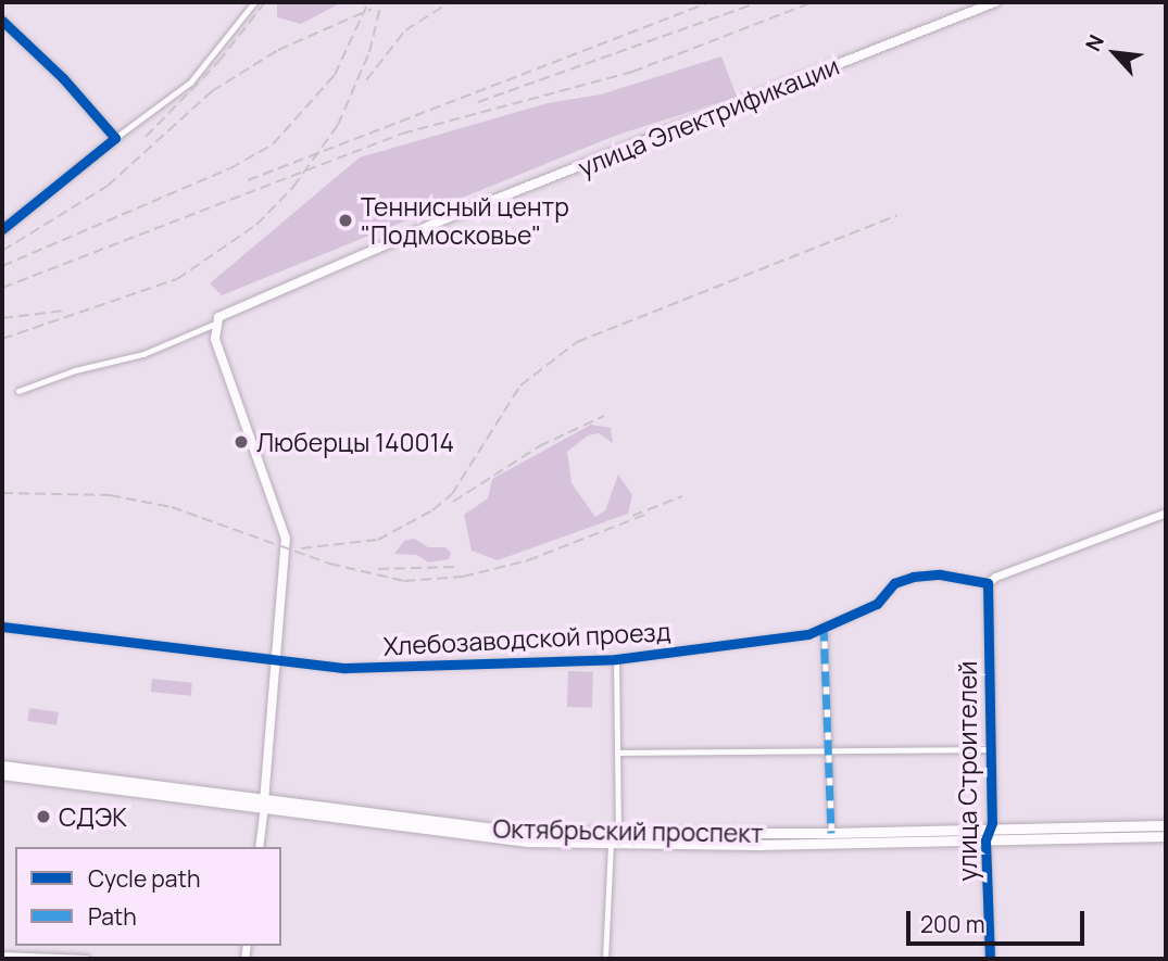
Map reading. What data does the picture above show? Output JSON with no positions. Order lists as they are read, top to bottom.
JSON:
{
  "streets": {
    "main road": ["улица Электрификации", "Октябрьский проспект"],
    "street": ["Хлебозаводской проезд", "улица Строителей"]
  },
  "crossings": [
    ["Хлебозаводской проезд", "улица Строителей"],
    ["улица Строителей", "Октябрьский проспект"]
  ],
  "places": ["Теннисный центр \"Подмосковье\"", "Люберцы 140014", "СДЭК"],
  "legend": ["Cycle path", "Path"],
  "scale_bar": "200 m",
  "north": "top left"
}
